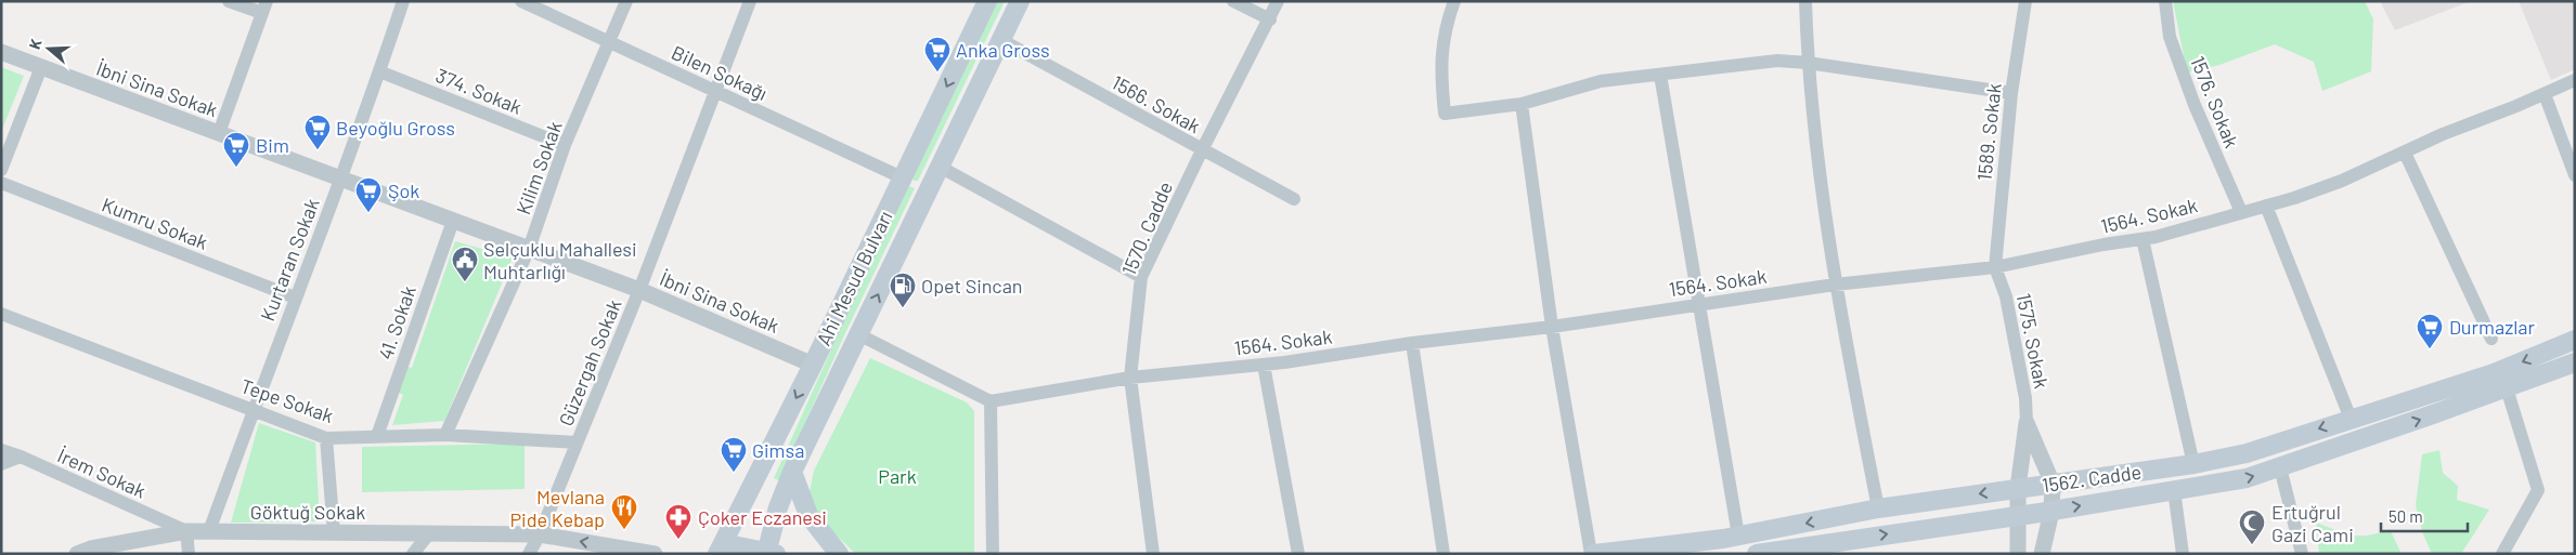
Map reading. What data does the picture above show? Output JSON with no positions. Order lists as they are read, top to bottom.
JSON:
{
  "streets": {
    "main road": ["Ahi Mesud Bulvarı", "1562. Cadde"],
    "street": [
      "Bilen Sokağı",
      "İbni Sina Sokak",
      "374. Sokak",
      "1576. Sokak",
      "1566. Sokak",
      "1589. Sokak",
      "Kilim Sokak",
      "1564. Sokak",
      "Kumru Sokak",
      "1570. Cadde",
      "Kurtaran Sokak",
      "41. Sokak",
      "1575. Sokak",
      "Güzergah Sokak",
      "Tepe Sokak",
      "İrem Sokak",
      "Göktuğ Sokak"
    ]
  },
  "crossings": [
    ["Bilen Sokağı", "Kilim Sokak"],
    ["Bilen Sokağı", "Ahi Mesud Bulvarı"],
    ["Bilen Sokağı", "Güzergah Sokak"],
    ["İbni Sina Sokak", "Kilim Sokak"],
    ["İbni Sina Sokak", "Kurtaran Sokak"],
    ["İbni Sina Sokak", "Ahi Mesud Bulvarı"],
    ["İbni Sina Sokak", "41. Sokak"],
    ["İbni Sina Sokak", "Güzergah Sokak"],
    ["374. Sokak", "Kilim Sokak"],
    ["374. Sokak", "Kurtaran Sokak"],
    ["1576. Sokak", "1564. Sokak"],
    ["1566. Sokak", "1570. Cadde"],
    ["1566. Sokak", "Ahi Mesud Bulvarı"],
    ["1589. Sokak", "1564. Sokak"],
    ["1589. Sokak", "1575. Sokak"],
    ["Kilim Sokak", "Tepe Sokak"],
    ["1564. Sokak", "1570. Cadde"],
    ["1564. Sokak", "1575. Sokak"],
    ["Kumru Sokak", "Kurtaran Sokak"],
    ["Kurtaran Sokak", "Tepe Sokak"],
    ["Kurtaran Sokak", "Göktuğ Sokak"],
    ["41. Sokak", "Tepe Sokak"],
    ["Güzergah Sokak", "Tepe Sokak"],
    ["Güzergah Sokak", "Göktuğ Sokak"],
    ["İrem Sokak", "Göktuğ Sokak"]
  ],
  "parks": ["Park"],
  "places": {
    "supermarket": [
      "Anka Gross",
      "Beyoğlu Gross",
      "Bim",
      "Şok",
      "Durmazlar",
      "Gimsa"
    ],
    "public building": ["Selçuklu Mahallesi Muhtarlığı"],
    "fuel station": ["Opet Sincan"],
    "restaurant": ["Mevlana Pide Kebap"],
    "pharmacy": ["Çoker Eczanesi"],
    "mosque": ["Ertuğrul Gazi Cami"]
  },
  "scale_bar": "50 m",
  "north": "left"
}
